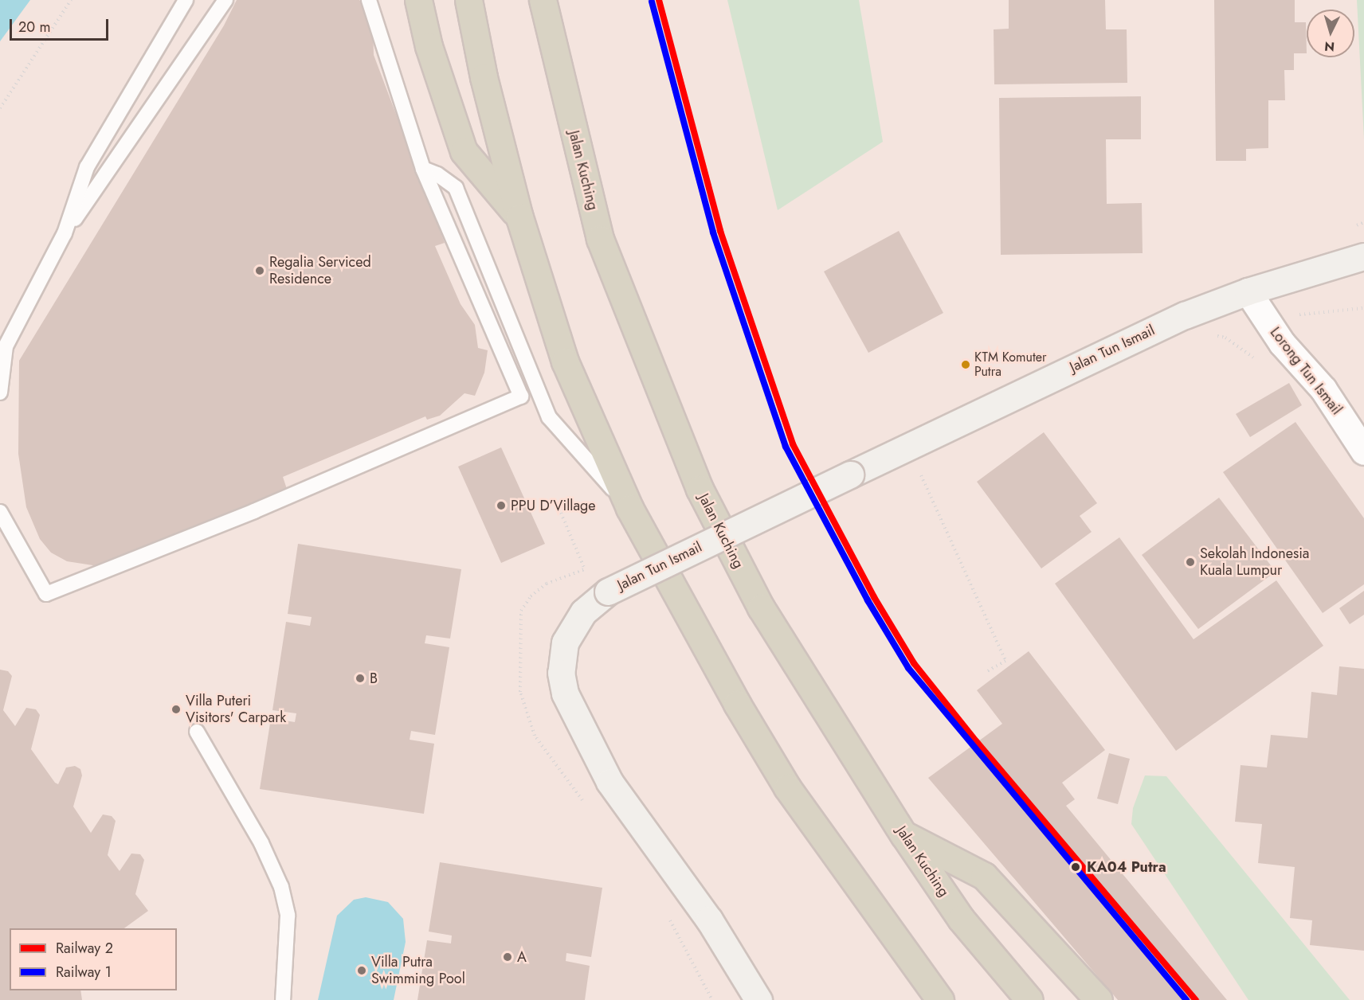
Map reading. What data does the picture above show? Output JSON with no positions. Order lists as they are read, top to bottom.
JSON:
{
  "streets": {
    "highway": ["Jalan Kuching"],
    "street": ["Jalan Tun Ismail", "Lorong Tun Ismail"]
  },
  "crossings": [
    ["Jalan Tun Ismail", "Lorong Tun Ismail"]
  ],
  "places": [
    "Regalia Serviced Residence",
    "KTM Komuter Putra",
    "PPU D’Village",
    "Sekolah Indonesia Kuala Lumpur",
    "B",
    "Villa Puteri Visitors' Carpark",
    "KA04 Putra",
    "A",
    "Villa Putra Swimming Pool"
  ],
  "lines": ["rail line 2", "rail line 1"],
  "legend": ["Railway 2", "Railway 1"],
  "scale_bar": "20 m",
  "north": "bottom"
}
